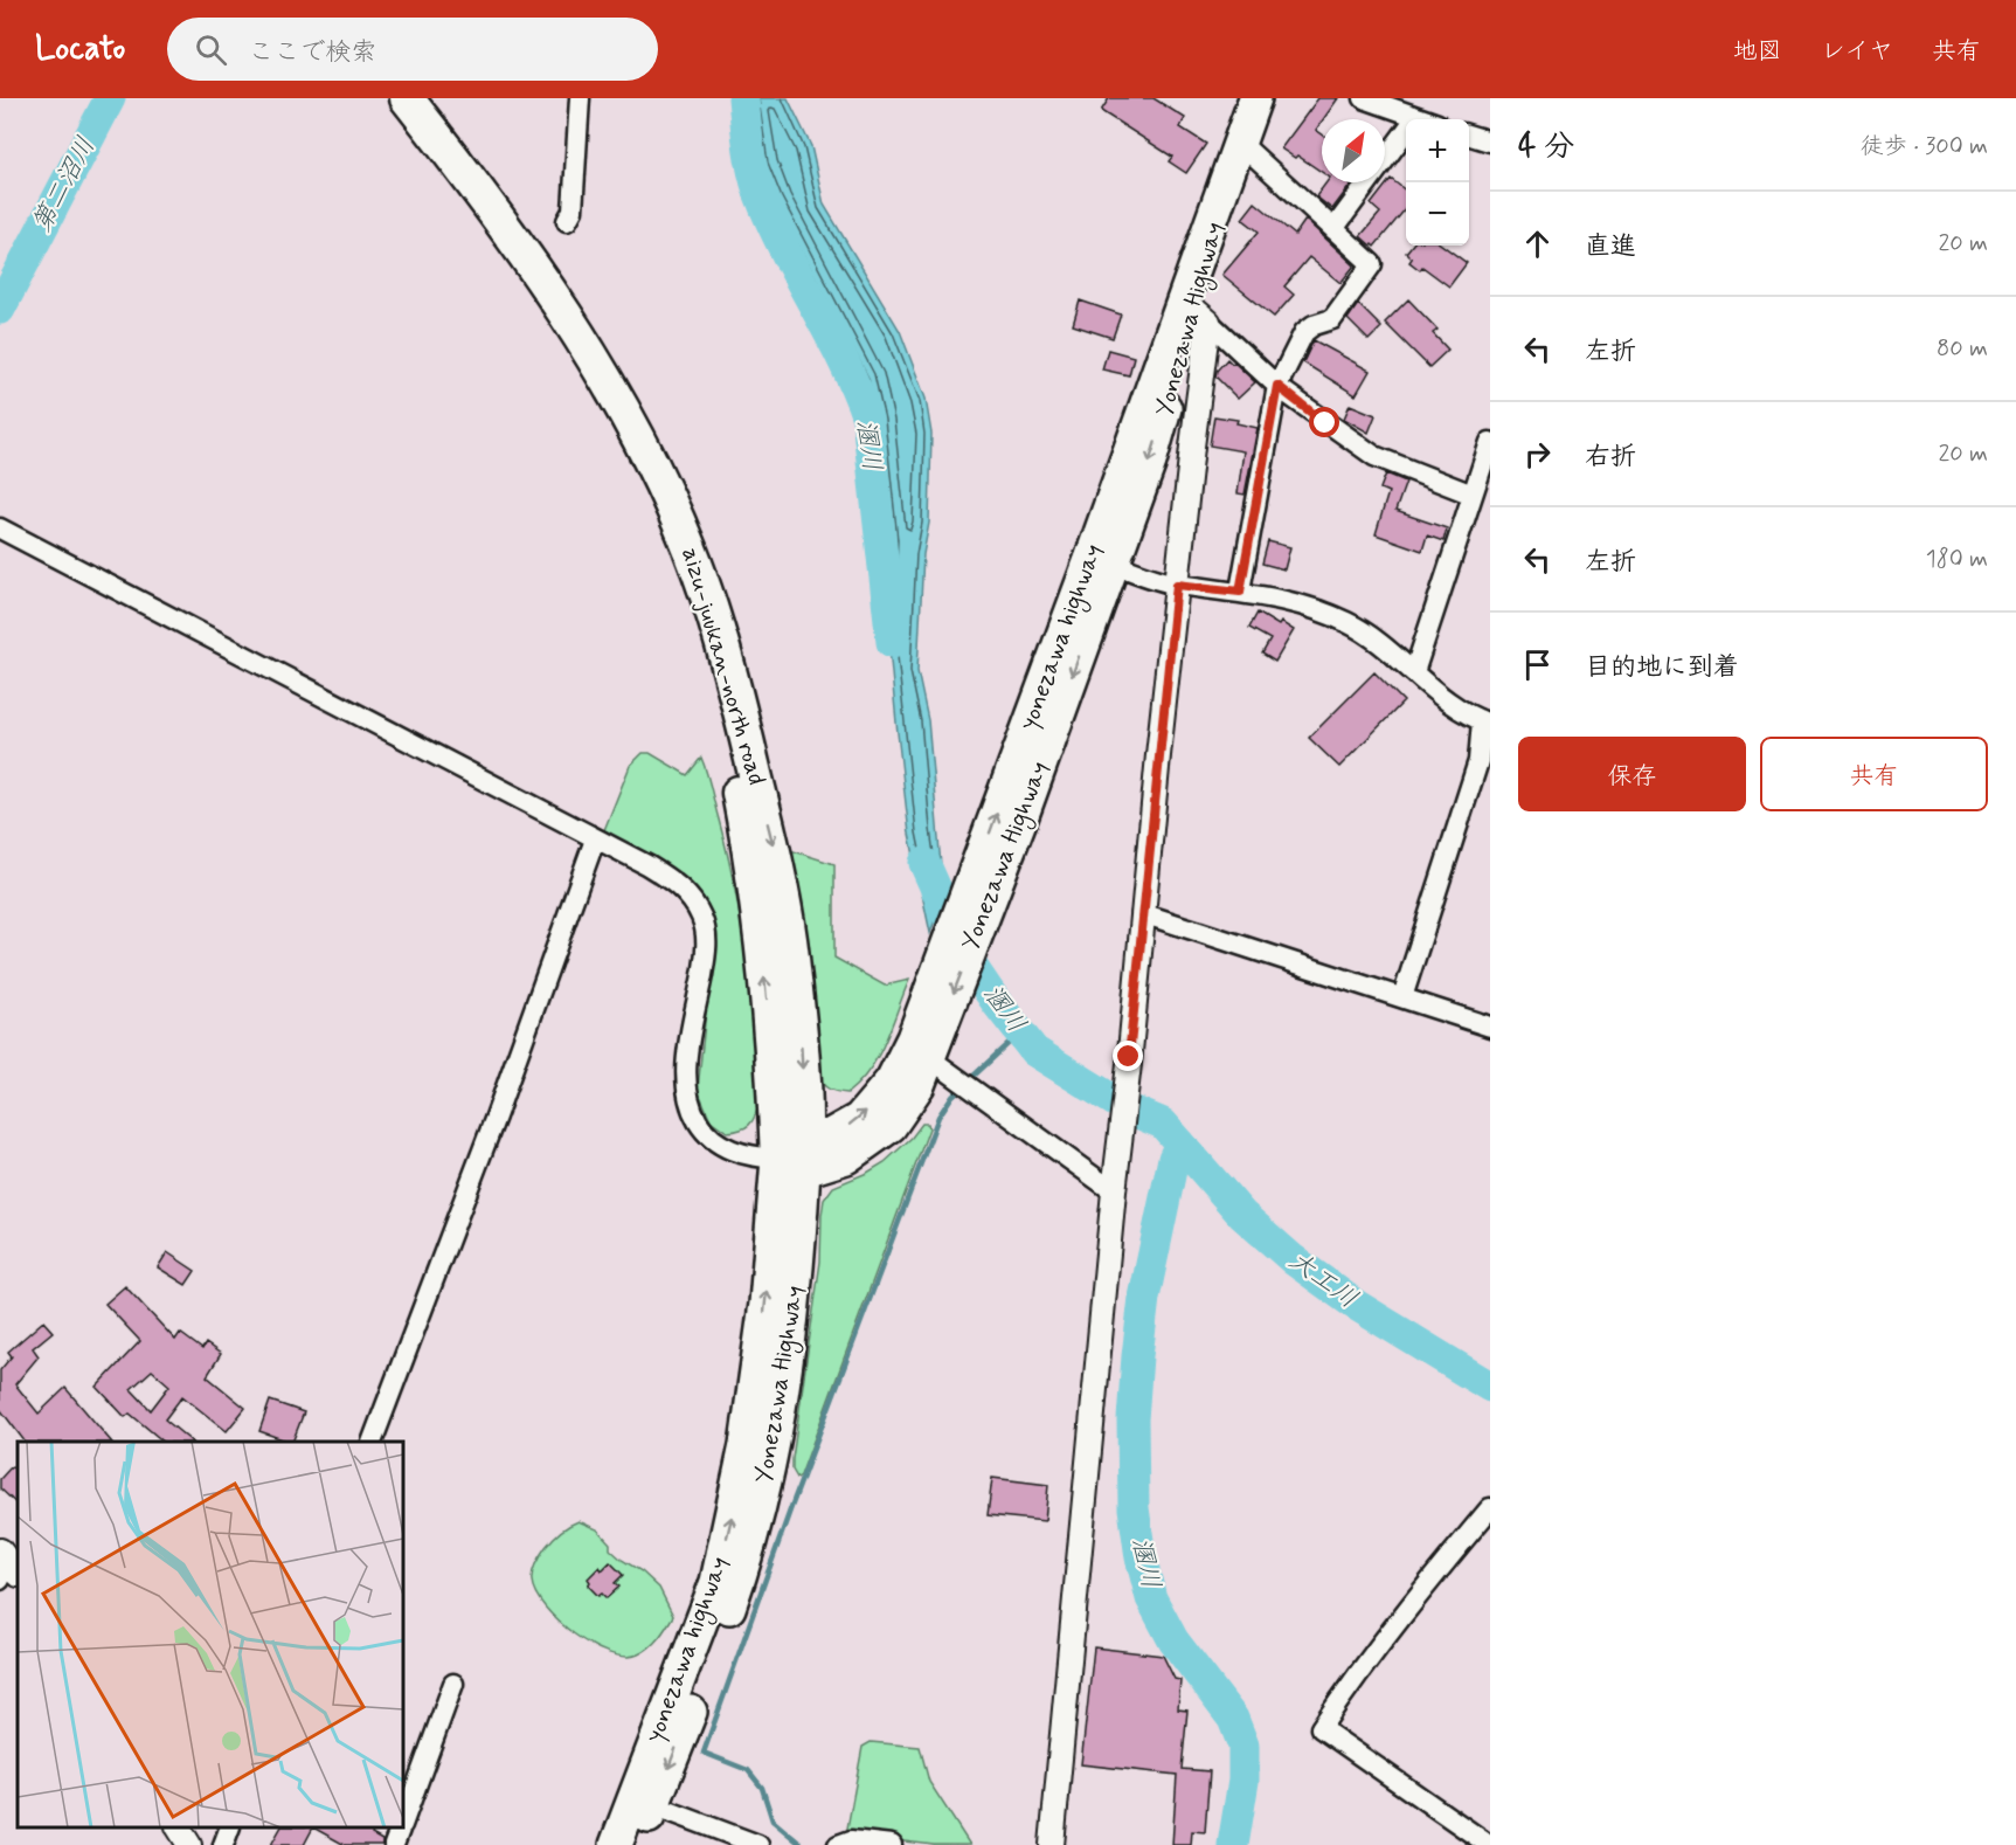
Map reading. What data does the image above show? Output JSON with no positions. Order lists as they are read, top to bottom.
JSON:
{
  "streets": {
    "highway": ["Yonezawa Highway", "yonezawa highway", "aizu-juukan-north road"]
  },
  "crossings": [
    ["Yonezawa Highway", "yonezawa highway"]
  ],
  "water": ["第二沼川", "溷川", "大工川"],
  "north": "top right",
  "page": {
    "header": "Locato",
    "search": "ここで検索",
    "nav": ["地図", "レイヤ", "共有"],
    "heading": ["4 分", "徒歩 · 300 m"],
    "map_buttons": ["+", "−"],
    "list": [
      ["直進", "20 m"],
      ["左折", "80 m"],
      ["右折", "20 m"],
      ["左折", "180 m"],
      "目的地に到着"
    ],
    "buttons": ["保存", "共有"]
  }
}
